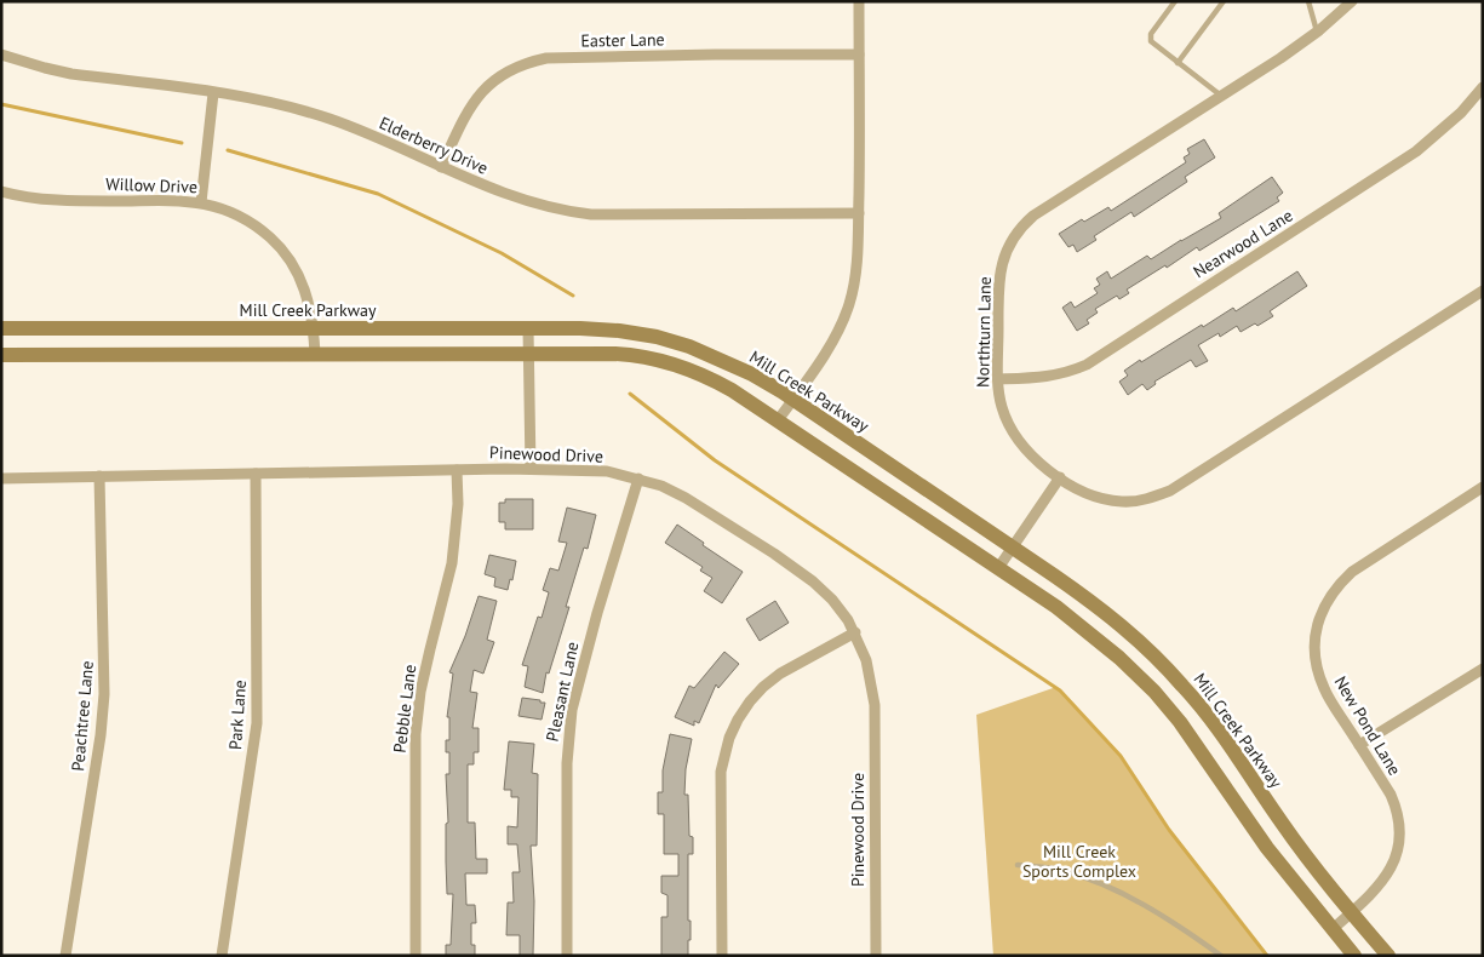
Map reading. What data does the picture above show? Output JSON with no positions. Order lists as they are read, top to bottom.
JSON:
{
  "streets": {
    "main road": ["Mill Creek Parkway"],
    "street": [
      "Easter Lane",
      "Elderberry Drive",
      "Willow Drive",
      "Nearwood Lane",
      "Northturn Lane",
      "Pinewood Drive",
      "Pleasant Lane",
      "Pebble Lane",
      "Park Lane",
      "Peachtree Lane",
      "New Pond Lane"
    ]
  },
  "crossings": [
    ["Easter Lane", "Elderberry Drive"],
    ["Willow Drive", "Mill Creek Parkway"],
    ["Nearwood Lane", "Northturn Lane"],
    ["Mill Creek Parkway", "New Pond Lane"],
    ["Pinewood Drive", "Pleasant Lane"],
    ["Pinewood Drive", "Pebble Lane"],
    ["Pinewood Drive", "Park Lane"],
    ["Pinewood Drive", "Peachtree Lane"]
  ],
  "parks": ["Mill Creek Sports Complex"]
}
